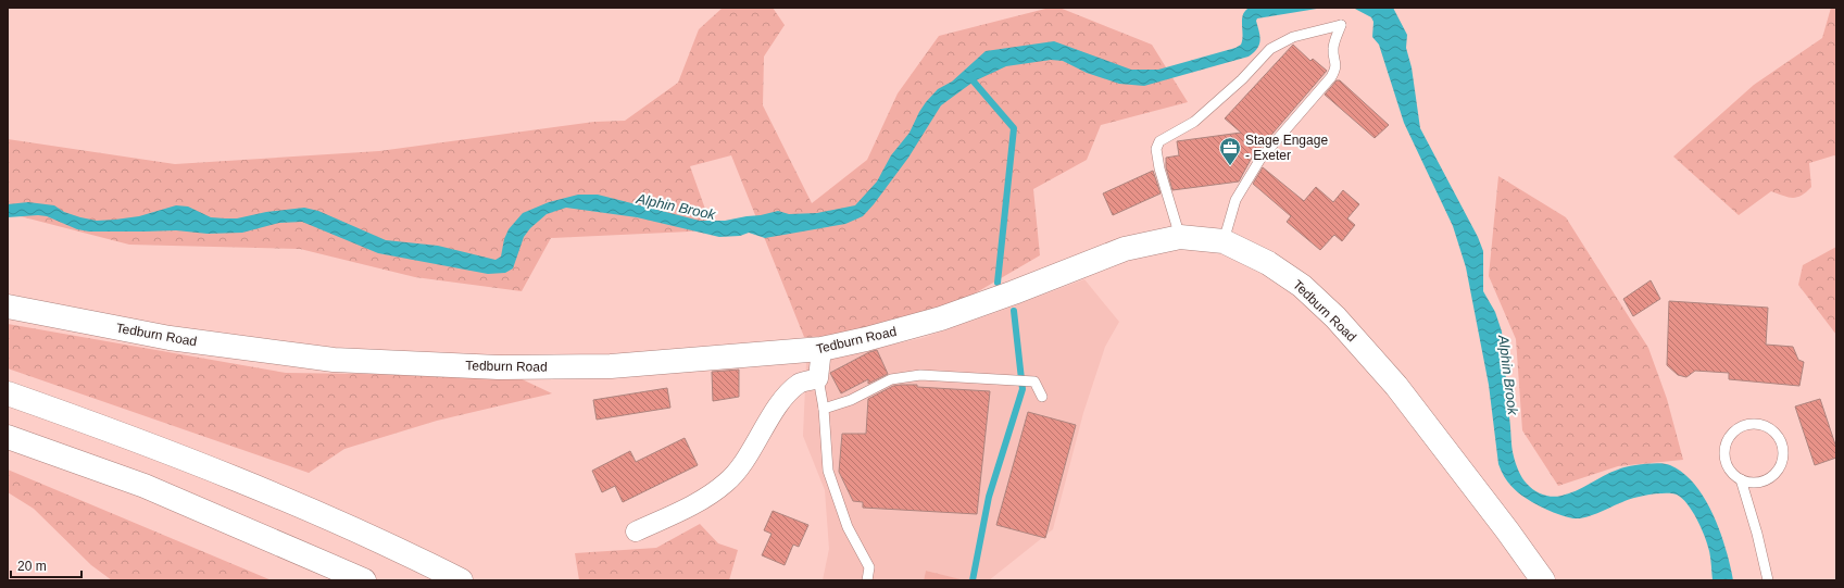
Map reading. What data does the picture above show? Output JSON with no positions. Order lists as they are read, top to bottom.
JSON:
{
  "streets": {
    "main road": ["Tedburn Road"]
  },
  "water": ["Alphin Brook"],
  "places": {
    "office": ["Stage Engage - Exeter"]
  },
  "scale_bar": "20 m"
}
